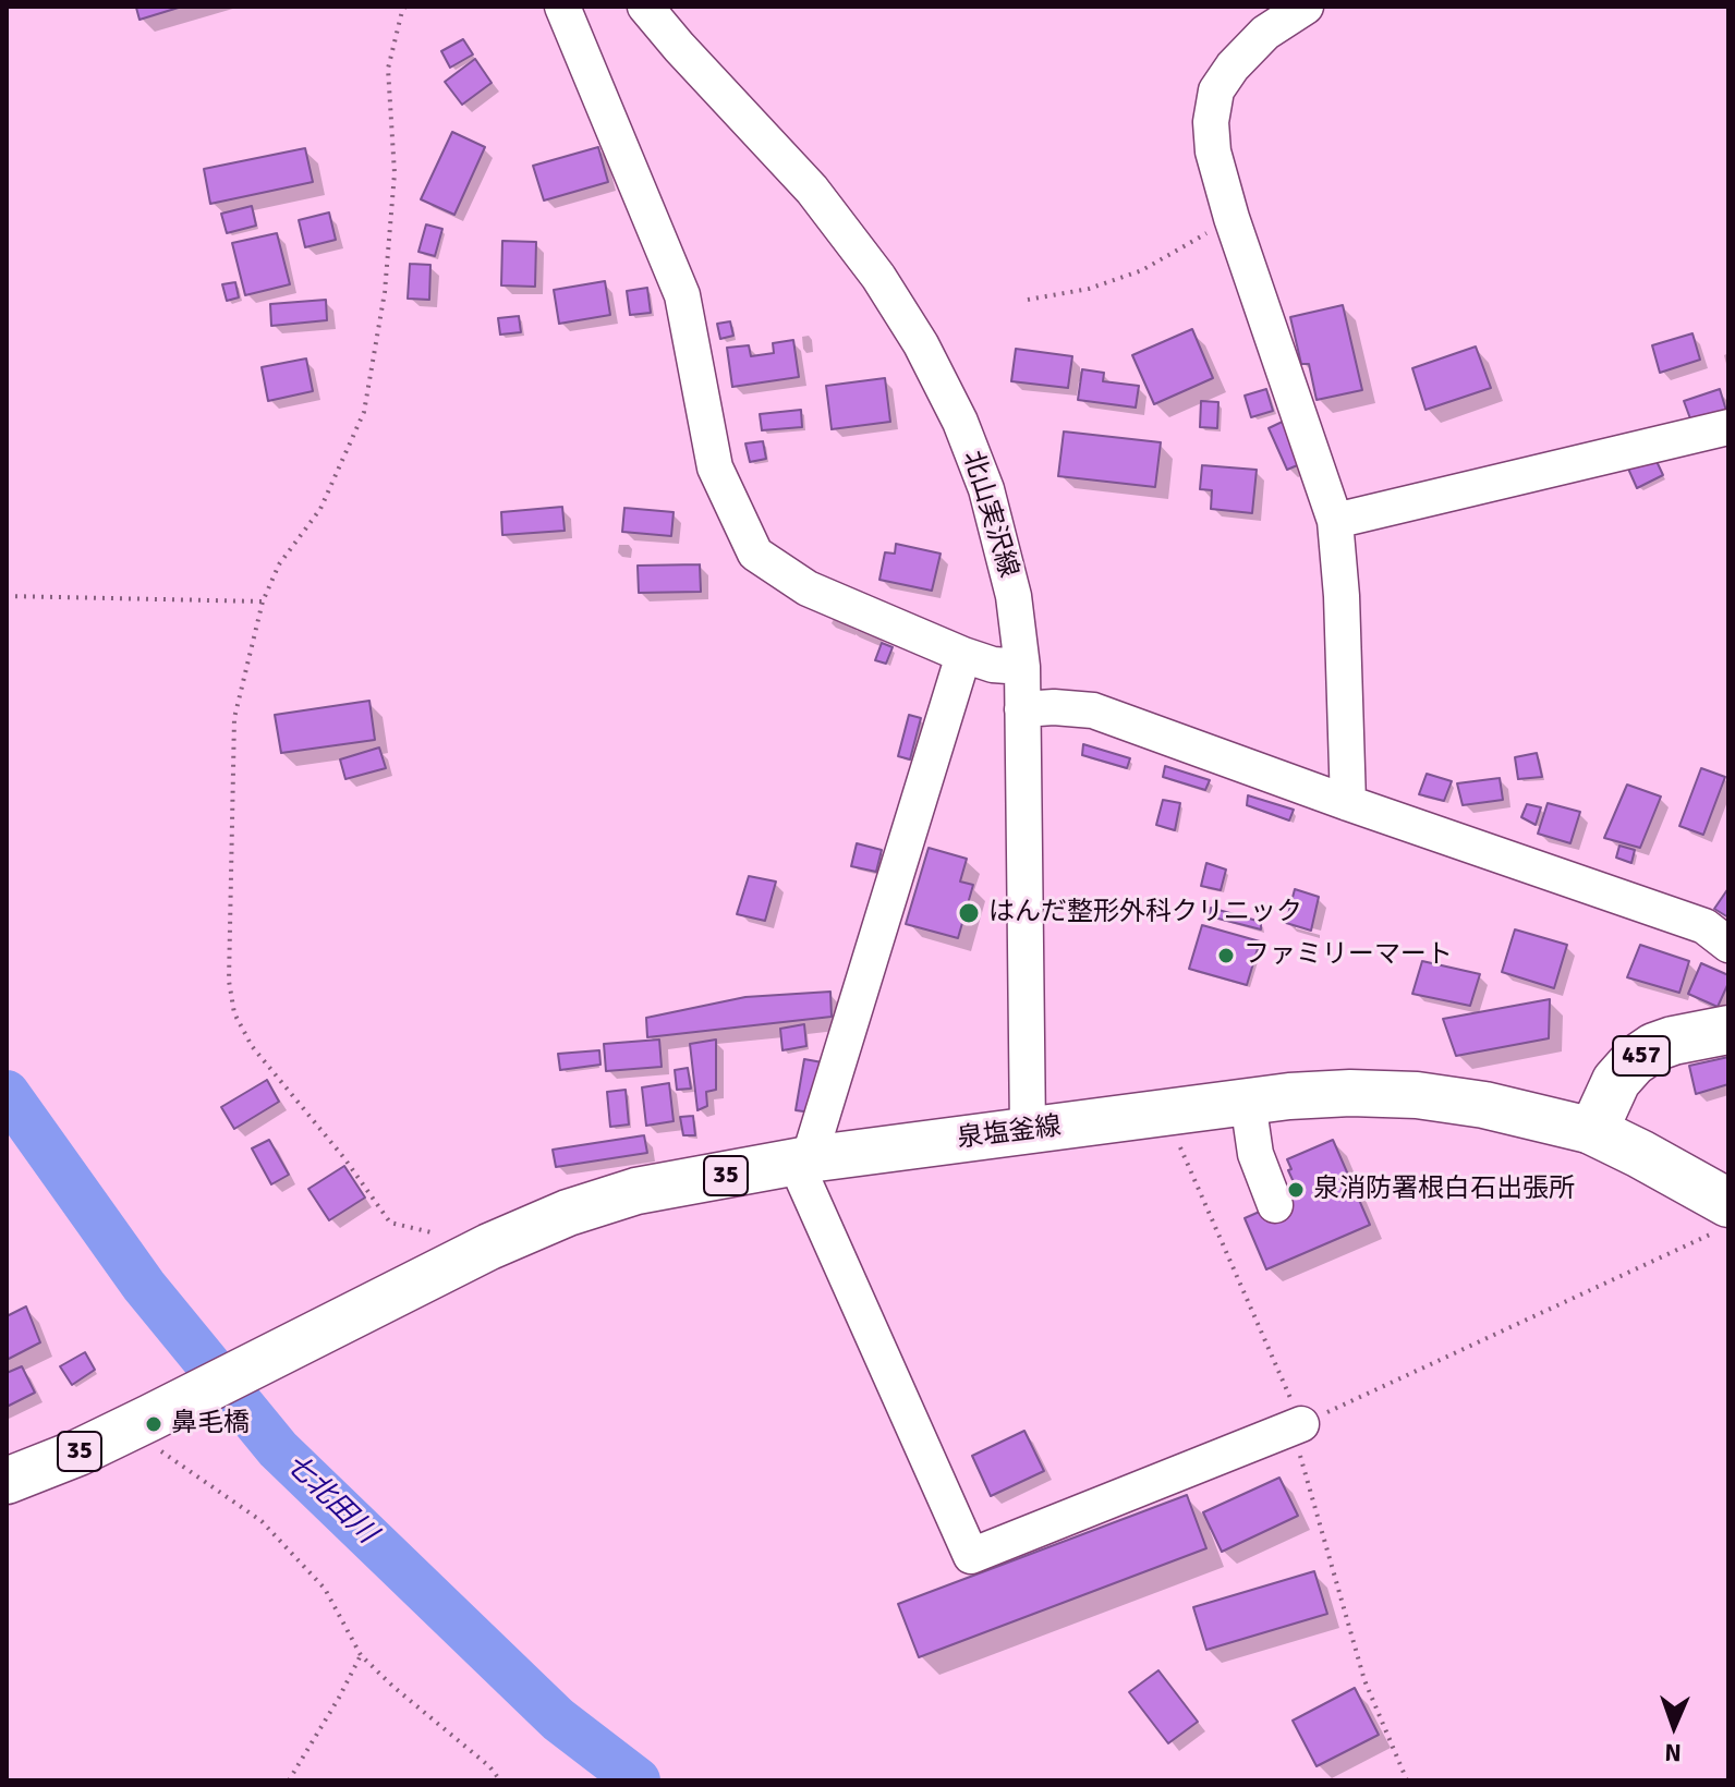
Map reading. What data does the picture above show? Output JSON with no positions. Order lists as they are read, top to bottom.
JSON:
{
  "streets": {
    "highway": ["457"],
    "main road": ["泉塩釜線", "35"],
    "street": ["北山実沢線"]
  },
  "crossings": [
    ["北山実沢線", "泉塩釜線"],
    ["457", "泉塩釜線"],
    ["泉塩釜線", "35"]
  ],
  "water": ["七北田川"],
  "places": [
    "はんだ整形外科クリニック",
    "ファミリーマート",
    "泉消防署根白石出張所",
    "鼻毛橋"
  ],
  "north": "bottom"
}
